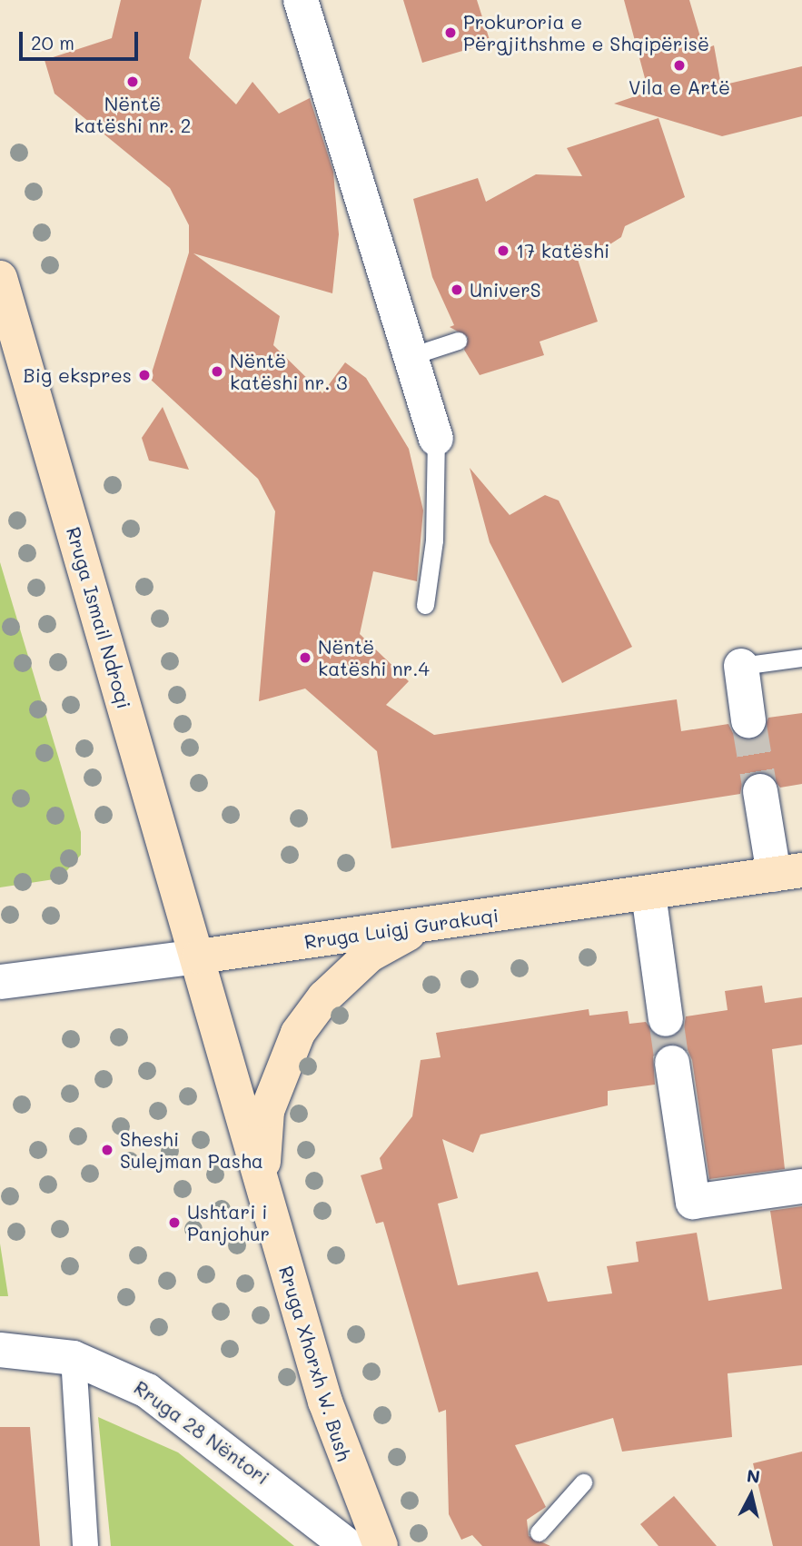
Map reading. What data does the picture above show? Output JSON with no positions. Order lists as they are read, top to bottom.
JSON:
{
  "streets": {
    "main road": ["Rruga Ismail Ndroqi", "Rruga Luigj Gurakuqi", "Rruga Xhorxh W. Bush"],
    "street": ["Rruga 28 Nëntori"]
  },
  "crossings": [
    ["Rruga Ismail Ndroqi", "Rruga Luigj Gurakuqi"],
    ["Rruga Ismail Ndroqi", "Rruga Xhorxh W. Bush"],
    ["Rruga Luigj Gurakuqi", "Rruga Xhorxh W. Bush"]
  ],
  "places": [
    "Prokuroria e Përgjithshme e Shqipërisë",
    "Vila e Artë",
    "Nëntë katëshi nr. 2",
    "17 katëshi",
    "UniverS",
    "Nëntë katëshi nr. 3",
    "Big ekspres",
    "Nëntë katëshi nr.4",
    "Sheshi Sulejman Pasha",
    "Ushtari i Panjohur"
  ],
  "scale_bar": "20 m",
  "north": "top"
}
